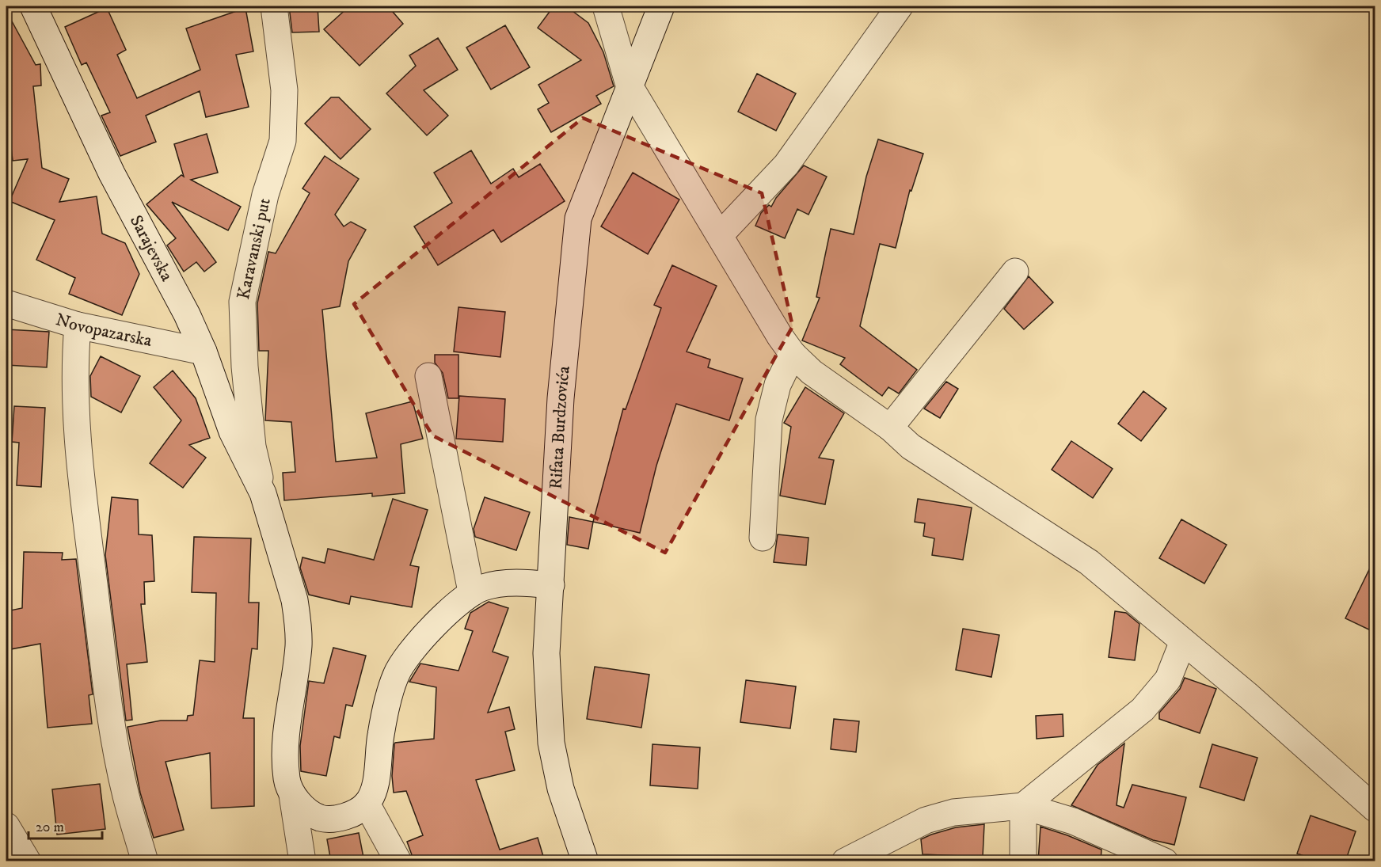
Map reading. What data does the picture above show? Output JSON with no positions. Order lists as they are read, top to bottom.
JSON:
{
  "streets": {
    "street": [
      "Sarajevska",
      "Karavanski put",
      "Novopazarska",
      "Rifata Burdzovića"
    ]
  },
  "crossings": [
    ["Sarajevska", "Karavanski put"],
    ["Sarajevska", "Novopazarska"]
  ],
  "scale_bar": "20 m"
}
